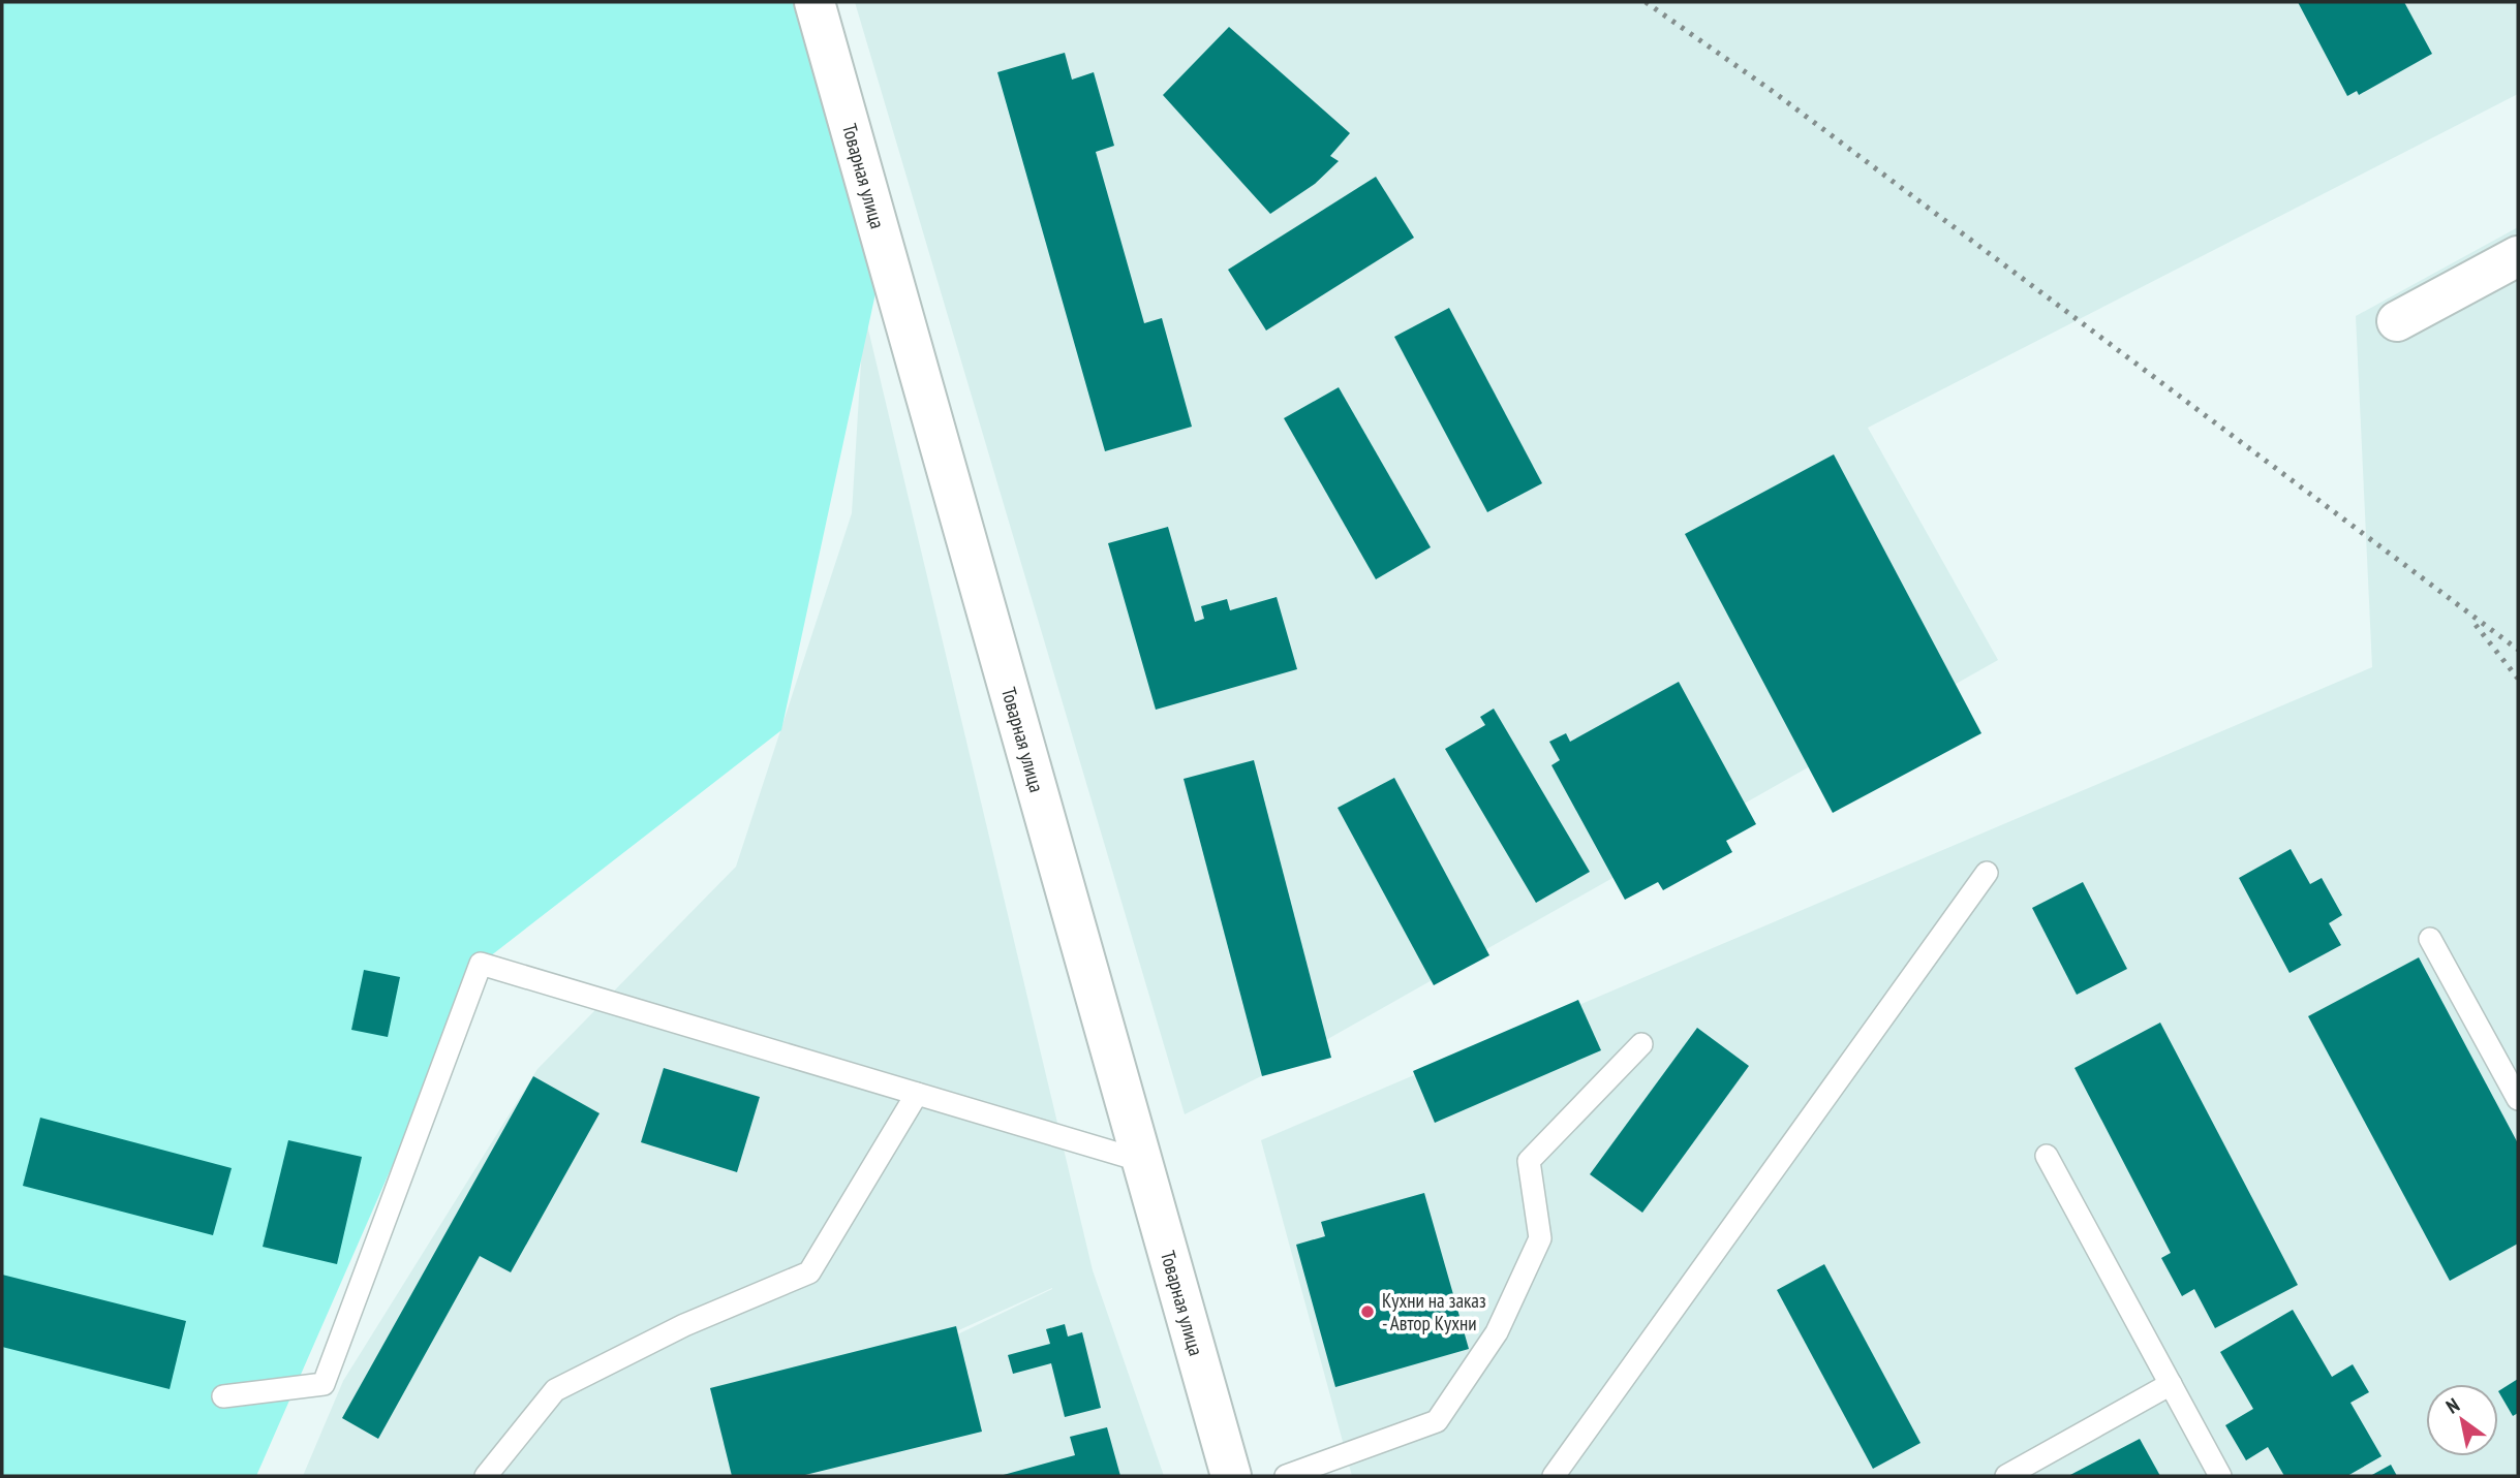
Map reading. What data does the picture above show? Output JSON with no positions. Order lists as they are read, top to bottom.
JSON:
{
  "streets": {
    "street": ["Товарная улица"]
  },
  "places": ["Кухни на заказ - Автор Кухни"],
  "north": "top left"
}
